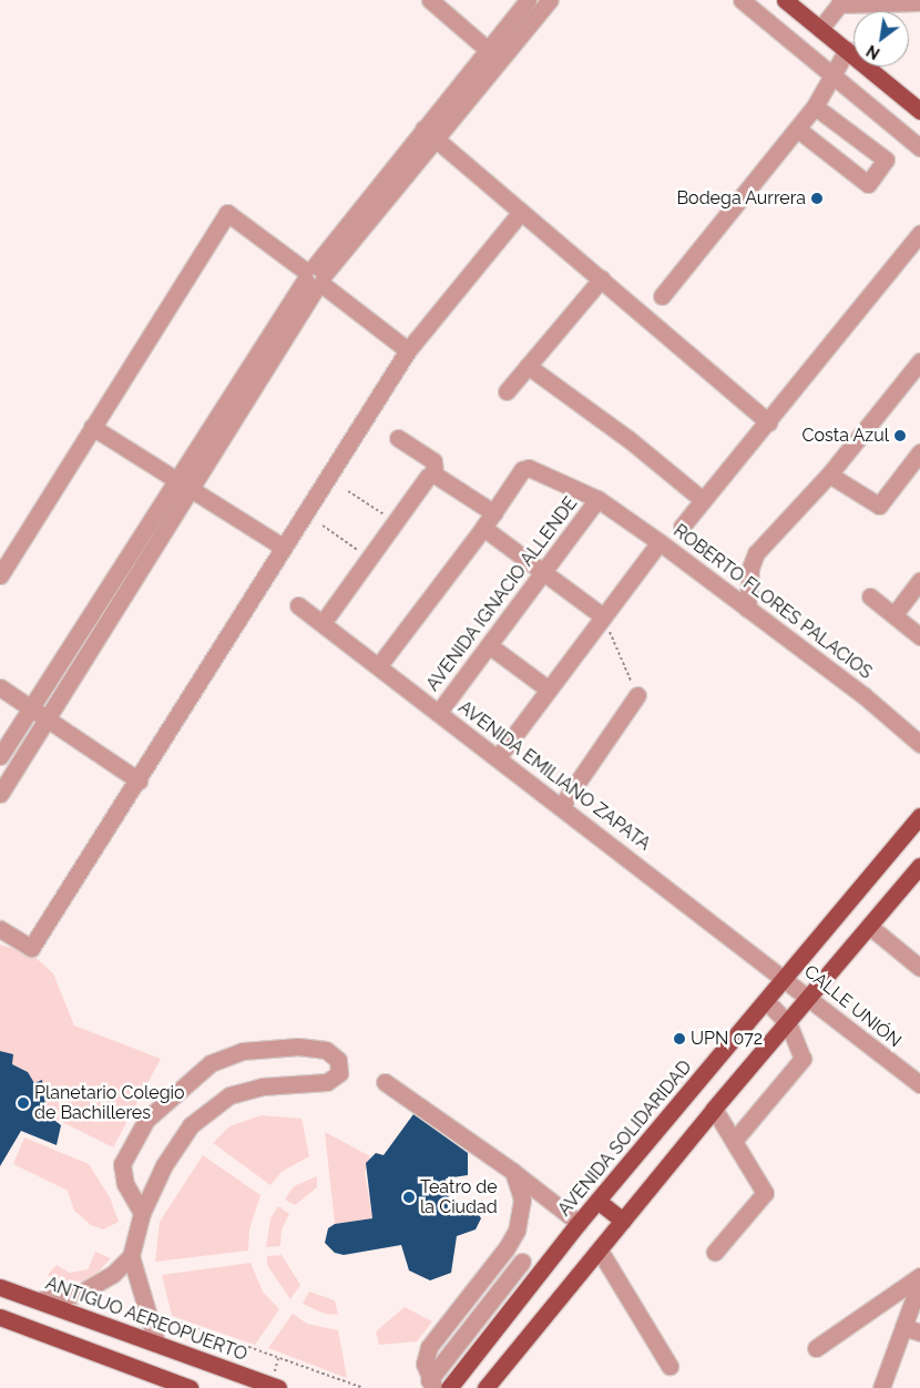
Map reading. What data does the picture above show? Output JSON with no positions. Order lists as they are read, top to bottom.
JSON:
{
  "streets": {
    "main road": ["AVENIDA SOLIDARIDAD", "ANTIGUO AEREOPUERTO"],
    "street": [
      "AVENIDA IGNACIO ALLENDE",
      "ROBERTO FLORES PALACIOS",
      "AVENIDA EMILIANO ZAPATA",
      "CALLE UNIÓN"
    ]
  },
  "crossings": [
    ["AVENIDA IGNACIO ALLENDE", "ROBERTO FLORES PALACIOS"],
    ["AVENIDA IGNACIO ALLENDE", "AVENIDA EMILIANO ZAPATA"],
    ["AVENIDA EMILIANO ZAPATA", "CALLE UNIÓN"],
    ["AVENIDA EMILIANO ZAPATA", "AVENIDA SOLIDARIDAD"],
    ["CALLE UNIÓN", "AVENIDA SOLIDARIDAD"]
  ],
  "places": [
    "Bodega Aurrera",
    "Costa Azul",
    "UPN 072",
    "Planetario Colegio de Bachilleres",
    "Teatro de la Ciudad"
  ],
  "north": "bottom left"
}
